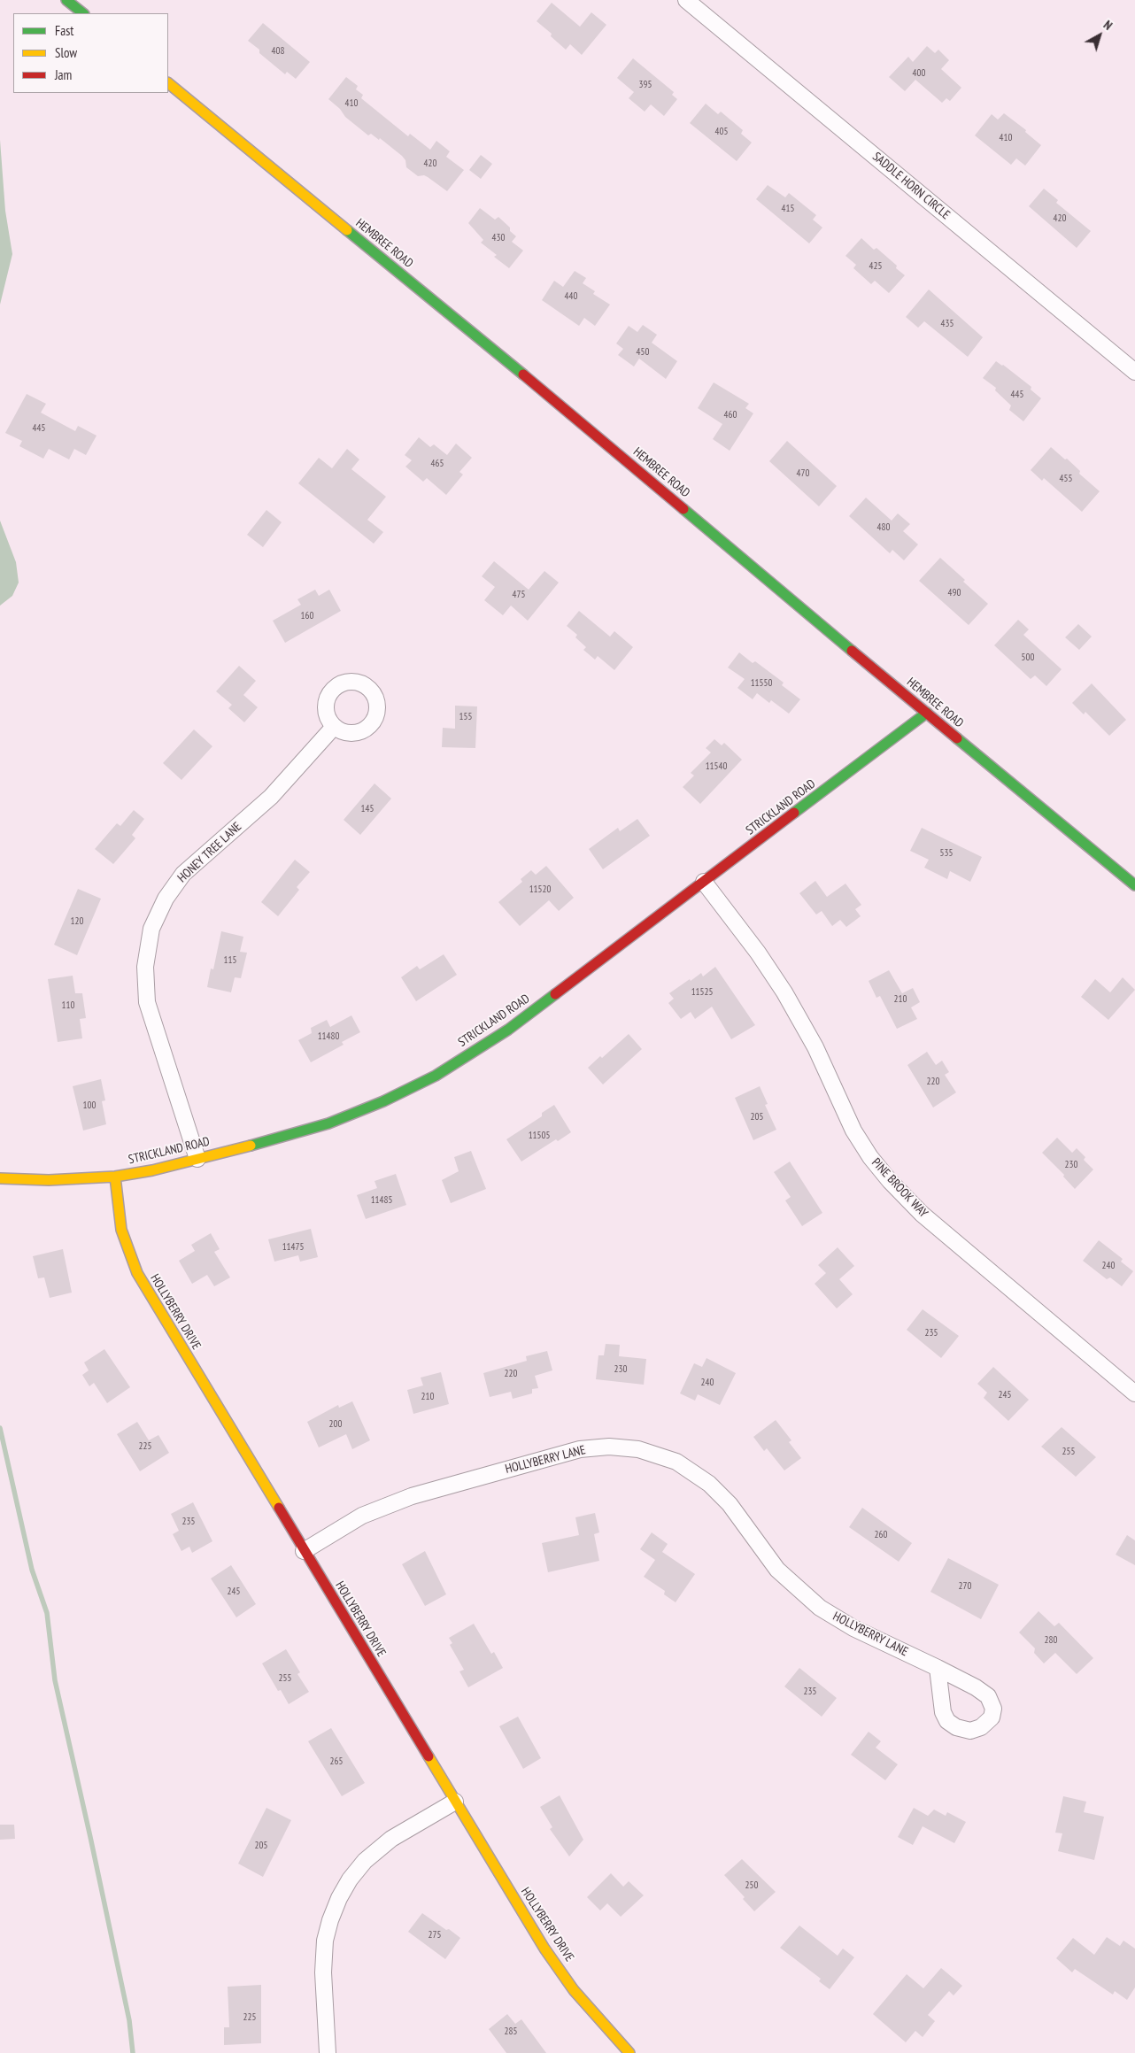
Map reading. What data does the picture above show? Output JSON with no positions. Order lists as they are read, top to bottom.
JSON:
{
  "streets": {
    "street": [
      "SADDLE HORN CIRCLE",
      "HEMBREE ROAD",
      "STRICKLAND ROAD",
      "HONEY TREE LANE",
      "PINE BROOK WAY",
      "HOLLYBERRY DRIVE",
      "HOLLYBERRY LANE"
    ]
  },
  "crossings": [
    ["HEMBREE ROAD", "STRICKLAND ROAD"],
    ["STRICKLAND ROAD", "HONEY TREE LANE"],
    ["STRICKLAND ROAD", "PINE BROOK WAY"],
    ["STRICKLAND ROAD", "HOLLYBERRY DRIVE"],
    ["HOLLYBERRY DRIVE", "HOLLYBERRY LANE"]
  ],
  "house_numbers": [
    "408",
    "400",
    "395",
    "410",
    "405",
    "410",
    "420",
    "415",
    "420",
    "430",
    "425",
    "440",
    "435",
    "450",
    "445",
    "460",
    "445",
    "465",
    "470",
    "455",
    "480",
    "490",
    "475",
    "160",
    "500",
    "11550",
    "155",
    "11540",
    "145",
    "535",
    "11520",
    "120",
    "115",
    "11525",
    "210",
    "110",
    "11480",
    "220",
    "100",
    "205",
    "11505",
    "230",
    "11485",
    "11475",
    "240",
    "235",
    "230",
    "220",
    "240",
    "245",
    "210",
    "200",
    "225",
    "255",
    "235",
    "260",
    "270",
    "245",
    "280",
    "255",
    "235",
    "265",
    "205",
    "250",
    "275",
    "225",
    "285"
  ],
  "legend": ["Fast", "Slow", "Jam"],
  "north": "top right"
}
